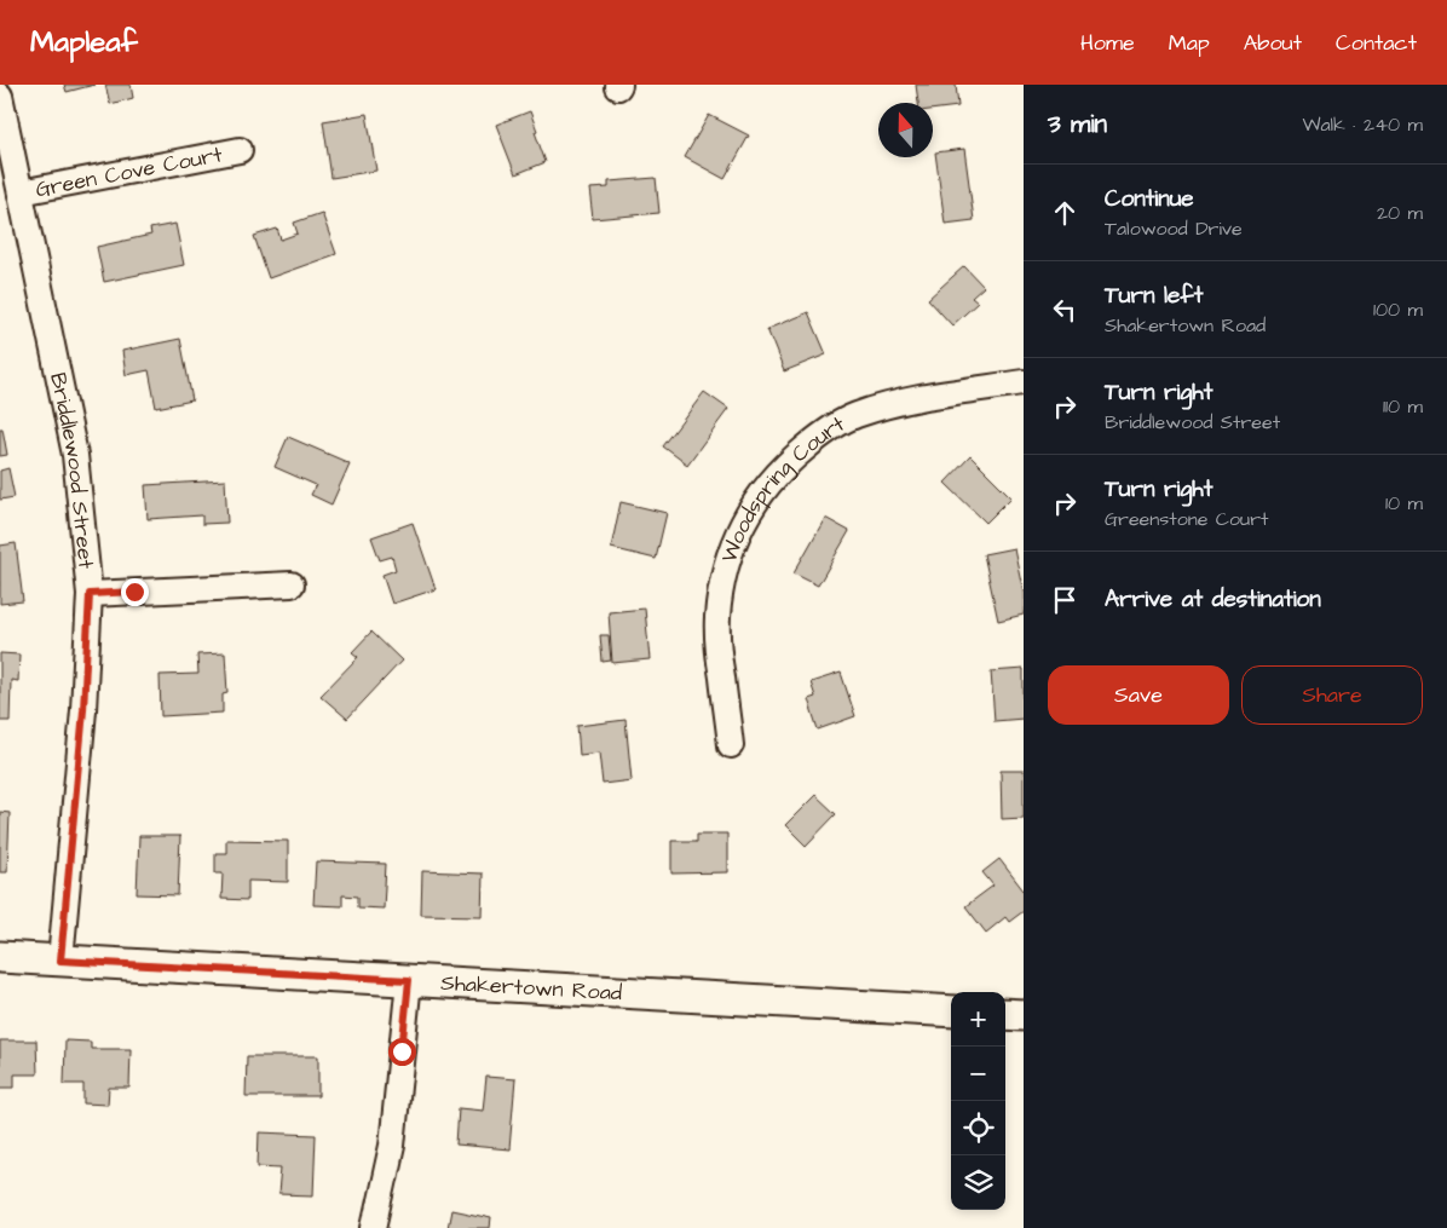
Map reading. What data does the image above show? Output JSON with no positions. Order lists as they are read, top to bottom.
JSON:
{
  "streets": {
    "street": [
      "Green Cove Court",
      "Briddlewood Street",
      "Woodspring Court",
      "Shakertown Road"
    ]
  },
  "crossings": [
    ["Green Cove Court", "Briddlewood Street"],
    ["Briddlewood Street", "Shakertown Road"]
  ],
  "north": "top",
  "page": {
    "header": "Mapleaf",
    "nav": [
      "Home",
      "Map",
      "About",
      "Contact"
    ],
    "heading": ["3 min", "Walk · 240 m"],
    "list": [
      ["Continue", "Talowood Drive", "20 m"],
      ["Turn left", "Shakertown Road", "100 m"],
      ["Turn right", "Briddlewood Street", "110 m"],
      ["Turn right", "Greenstone Court", "10 m"],
      "Arrive at destination"
    ],
    "buttons": ["Save", "Share"],
    "map_buttons": ["+", "−"]
  }
}
